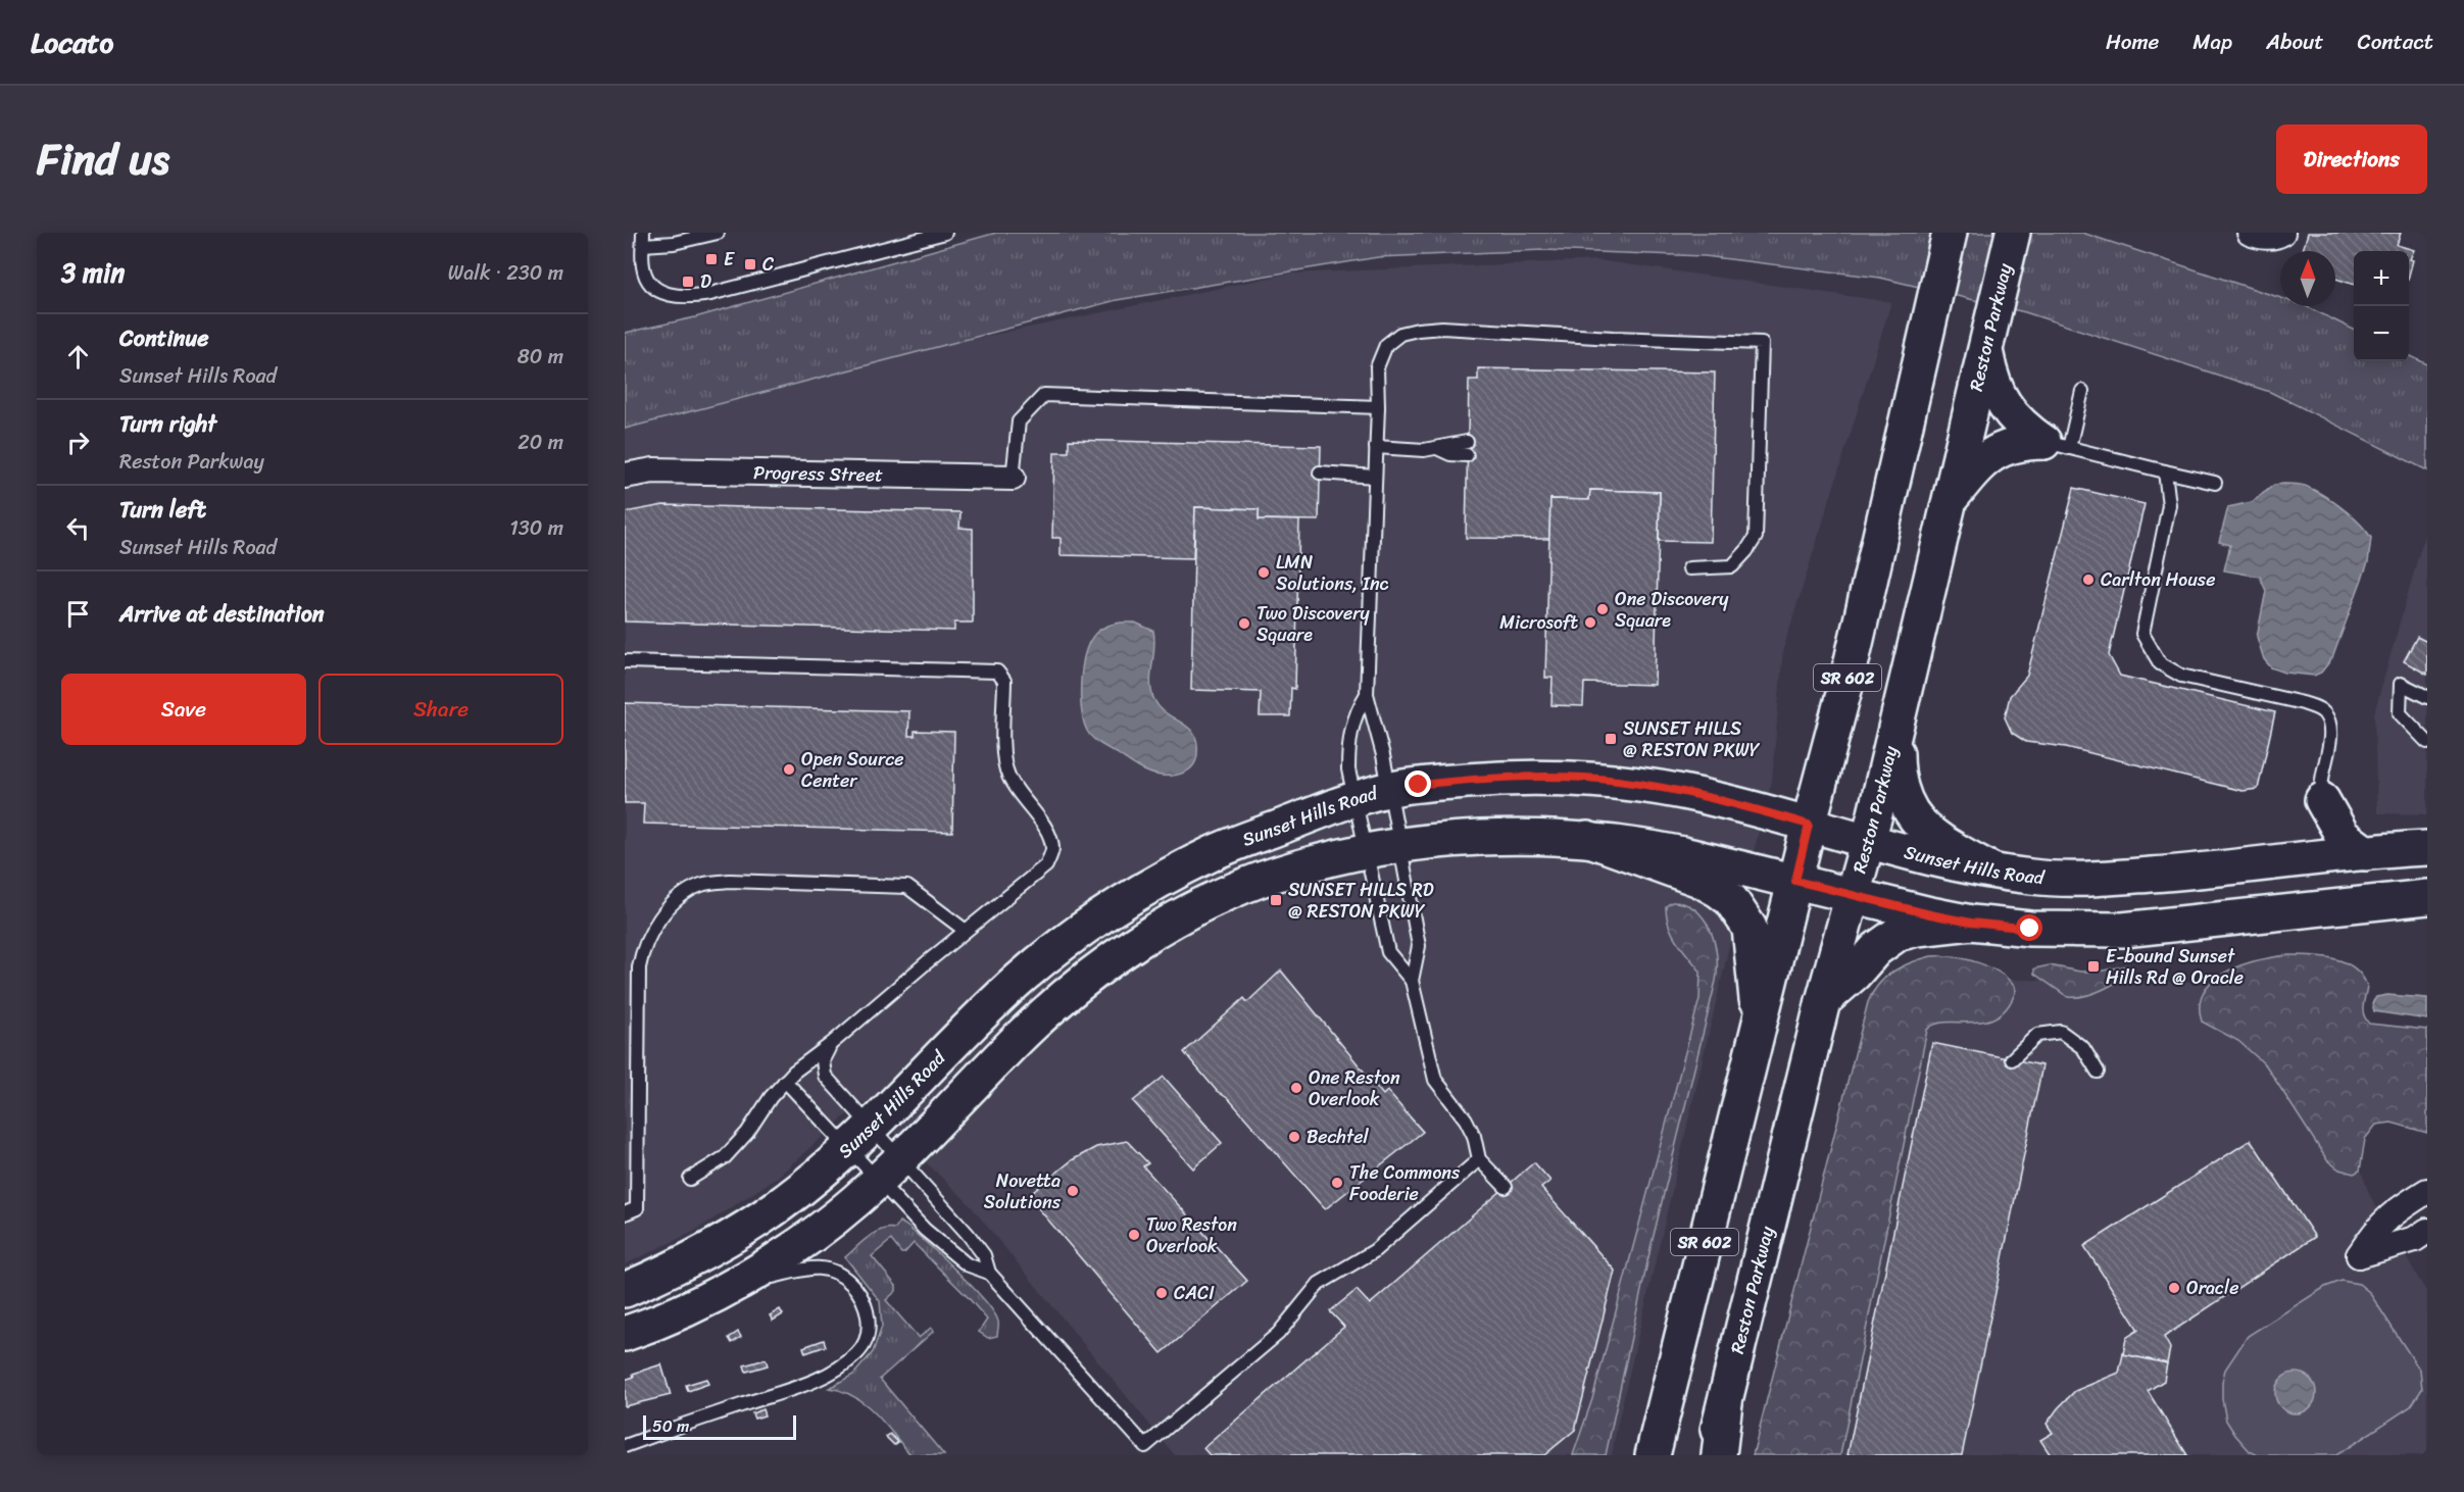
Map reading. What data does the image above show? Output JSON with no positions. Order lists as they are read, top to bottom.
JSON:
{
  "streets": {
    "main road": ["Reston Parkway", "SR 602", "Sunset Hills Road"],
    "street": ["Progress Street"]
  },
  "crossings": [
    ["Reston Parkway", "Sunset Hills Road"],
    ["SR 602", "Sunset Hills Road"]
  ],
  "places": {
    "transit": [
      "E",
      "C",
      "D",
      "SUNSET HILLS @ RESTON PKWY",
      "SUNSET HILLS RD @ RESTON PKWY",
      "E-bound Sunset Hills Rd @ Oracle"
    ],
    "other": [
      "LMN Solutions, Inc",
      "Carlton House",
      "One Discovery Square",
      "Microsoft",
      "Two Discovery Square",
      "Open Source Center",
      "One Reston Overlook",
      "Bechtel",
      "The Commons Fooderie",
      "Novetta Solutions",
      "Two Reston Overlook",
      "Oracle",
      "CACI"
    ]
  },
  "scale_bar": "50 m",
  "north": "top",
  "page": {
    "header": "Locato",
    "nav": [
      "Home",
      "Map",
      "About",
      "Contact"
    ],
    "title": "Find us",
    "buttons": [
      "Directions",
      ["Save", "Share"]
    ],
    "heading": ["3 min", "Walk · 230 m"],
    "map_buttons": ["+", "−"],
    "list": [
      ["Continue", "Sunset Hills Road", "80 m"],
      ["Turn right", "Reston Parkway", "20 m"],
      ["Turn left", "Sunset Hills Road", "130 m"],
      "Arrive at destination"
    ],
    "scale": "50 m"
  }
}
